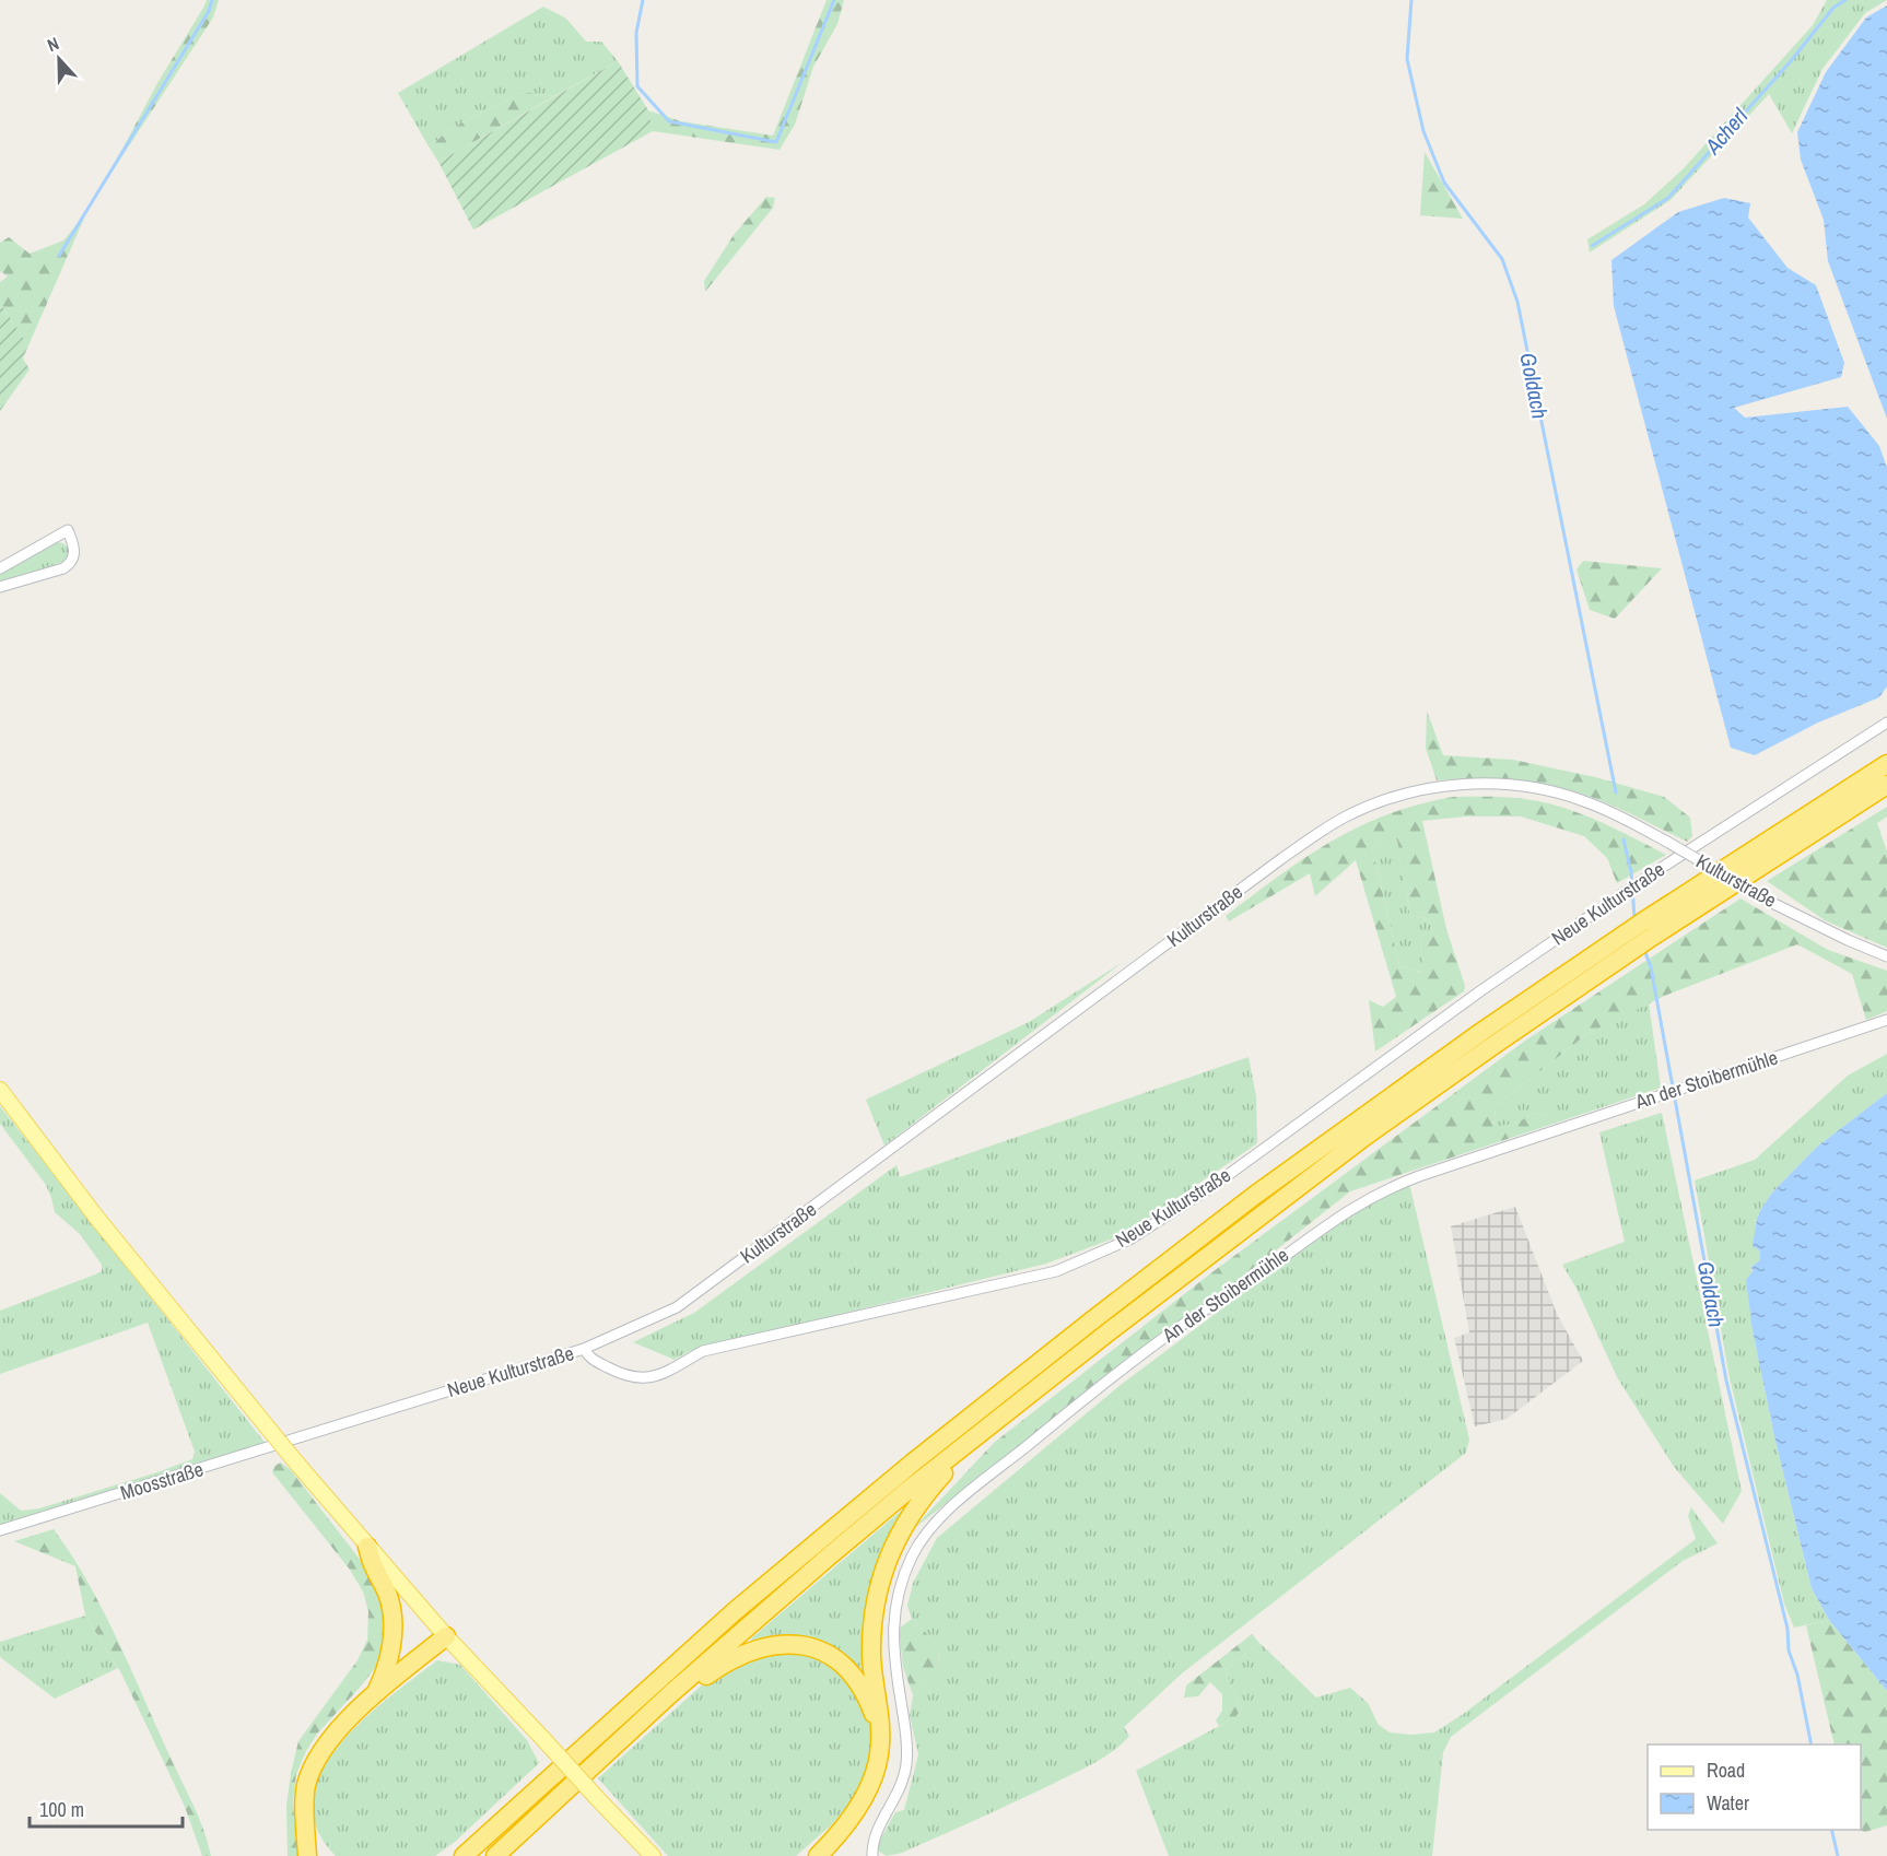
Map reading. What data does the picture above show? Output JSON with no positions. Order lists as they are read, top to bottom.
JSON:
{
  "streets": {
    "street": [
      "Kulturstraße",
      "Neue Kulturstraße",
      "An der Stoibermühle",
      "Moosstraße"
    ]
  },
  "crossings": [
    ["Kulturstraße", "Neue Kulturstraße"],
    ["Neue Kulturstraße", "Moosstraße"]
  ],
  "water": ["Acherl", "Goldach"],
  "legend": ["Road", "Water"],
  "scale_bar": "100 m",
  "north": "top"
}
